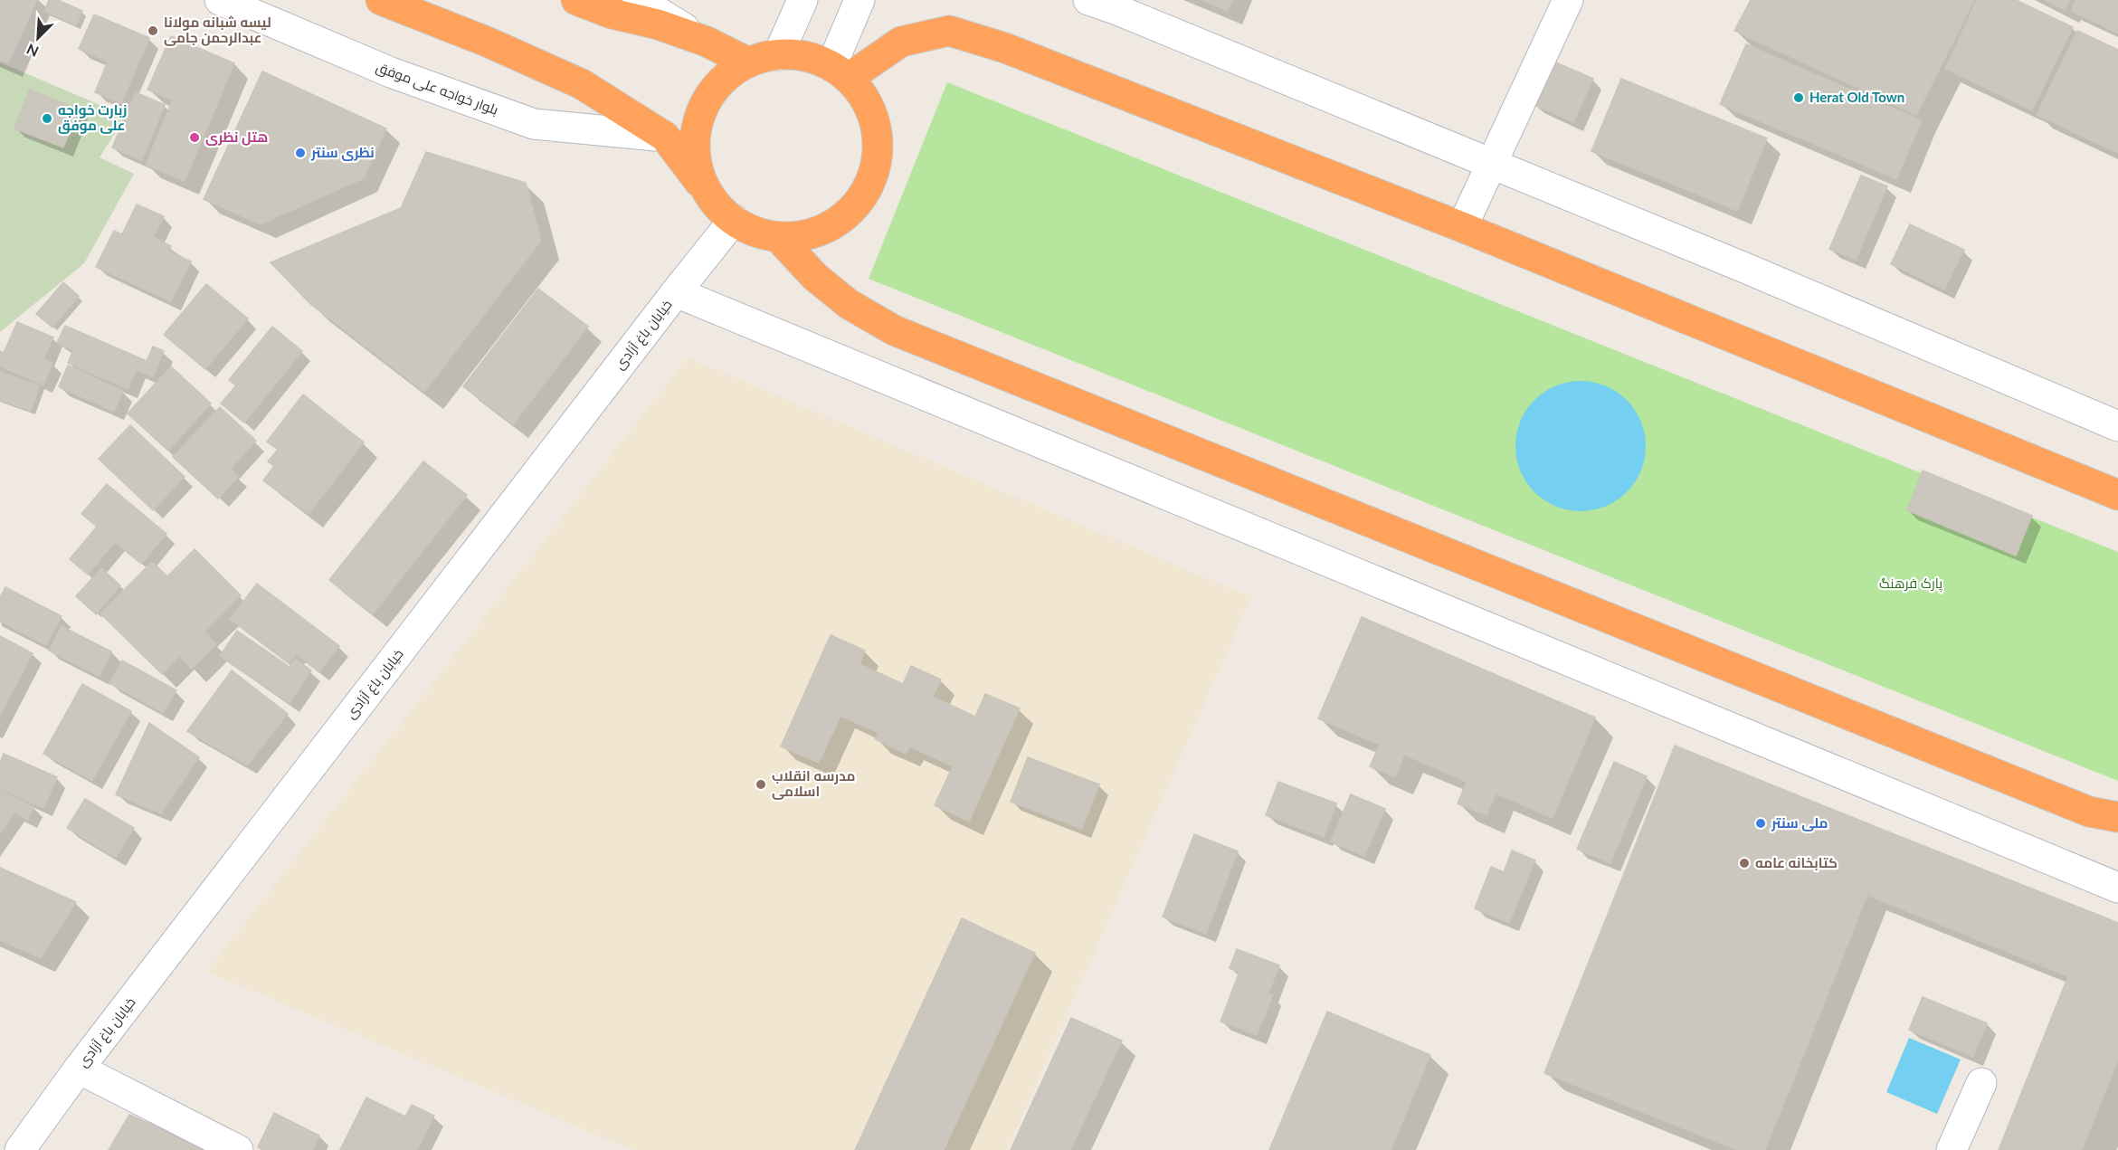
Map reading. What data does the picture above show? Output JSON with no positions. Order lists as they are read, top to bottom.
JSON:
{
  "streets": {
    "street": ["بلوار خواجه علی موفق", "خیابان باغ آزادی"]
  },
  "parks": ["پارک فرهنگ"],
  "places": [
    "لیسه شبانه مولانا عبدالرحمن جامی",
    "Herat Old Town",
    "زبارت خواجه علی موفق",
    "هتل نظری",
    "نظری سنتر",
    "مدرسه انقلاب اسلامی",
    "ملی سنتر",
    "کتابخانه عامه"
  ],
  "north": "bottom left"
}
